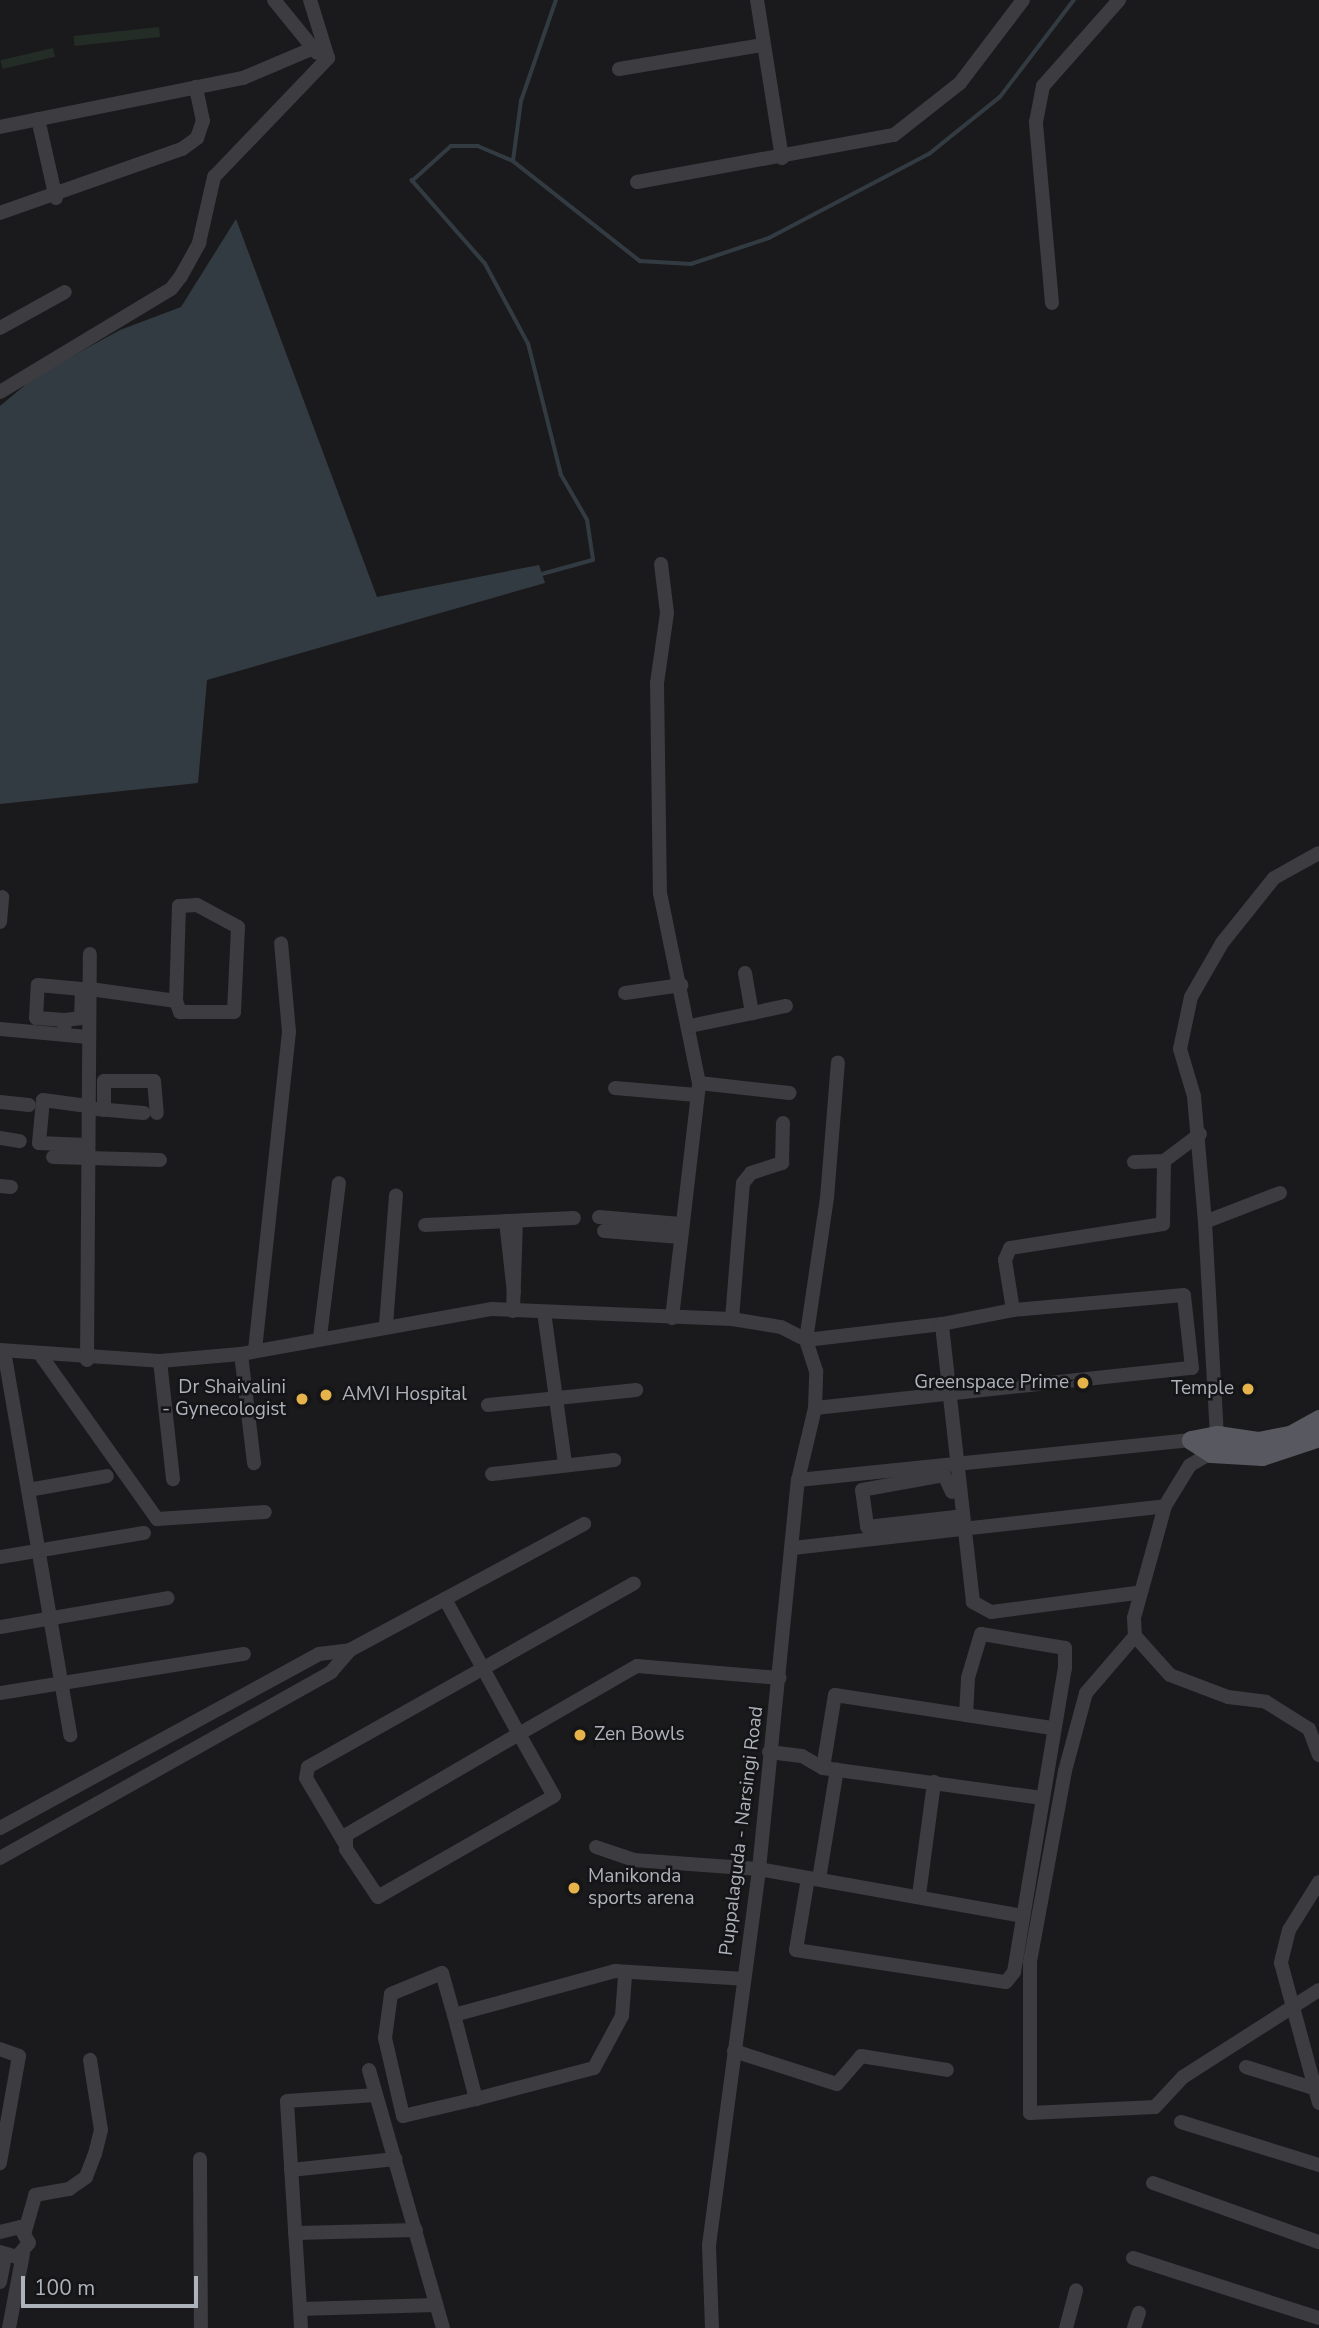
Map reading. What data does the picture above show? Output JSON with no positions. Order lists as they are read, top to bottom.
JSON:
{
  "streets": {
    "street": ["Puppalaguda - Narsingi Road"]
  },
  "places": [
    "Greenspace Prime",
    "Temple",
    "AMVI Hospital",
    "Dr Shaivalini - Gynecologist",
    "Zen Bowls",
    "Manikonda sports arena"
  ],
  "scale_bar": "100 m"
}
